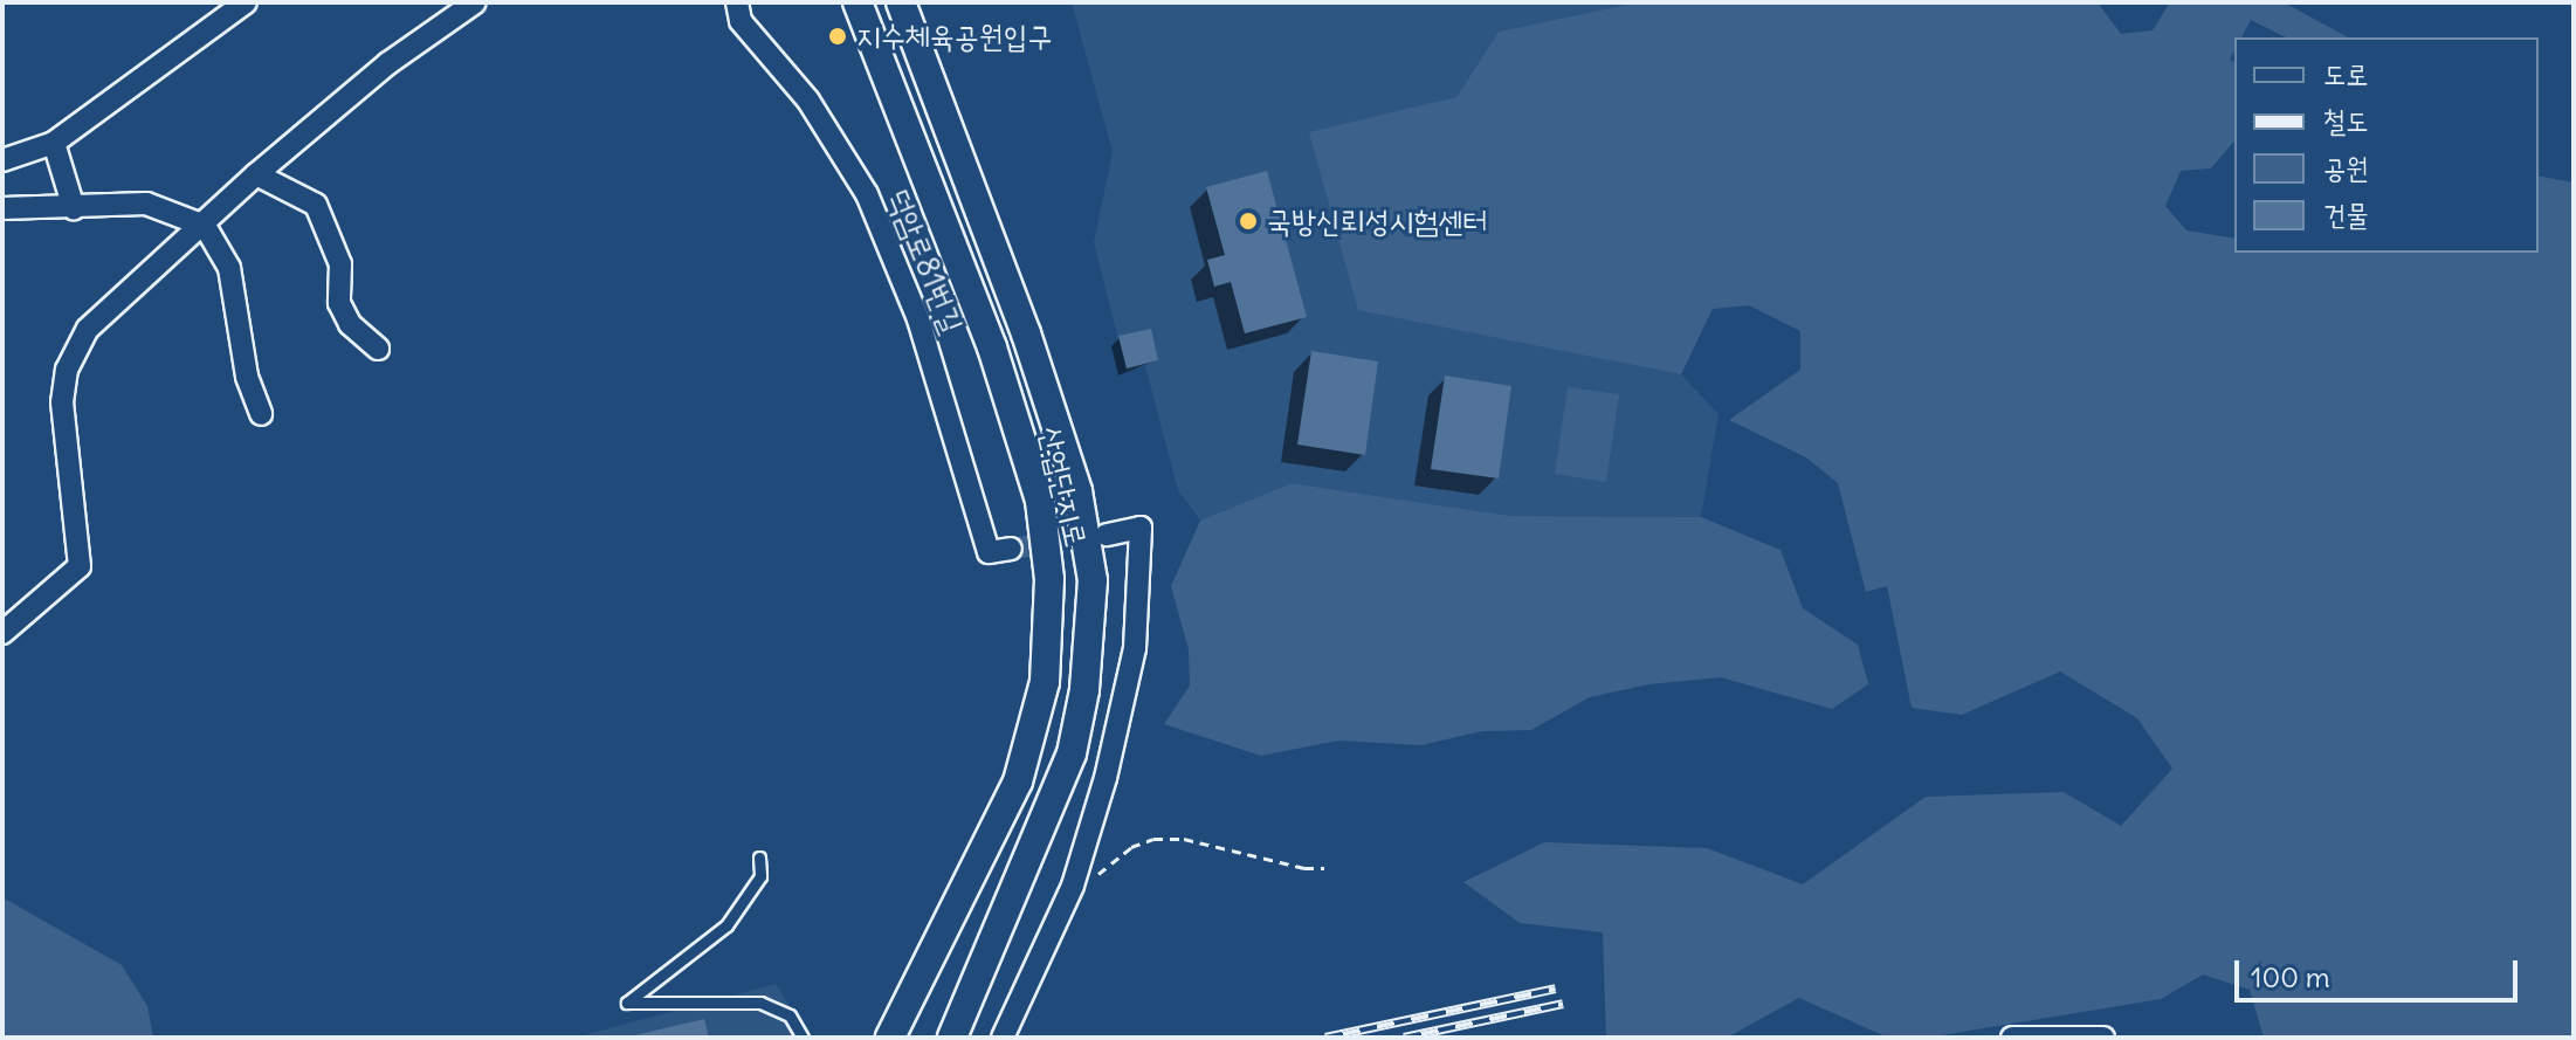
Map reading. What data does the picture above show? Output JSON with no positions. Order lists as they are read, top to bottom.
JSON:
{
  "streets": {
    "main road": ["산업단지로"],
    "street": ["덕암로81번길"]
  },
  "places": ["지수체육공원입구", "국방신뢰성시험센터"],
  "legend": [
    "도로",
    "철도",
    "공원",
    "건물"
  ],
  "scale_bar": "100 m"
}
